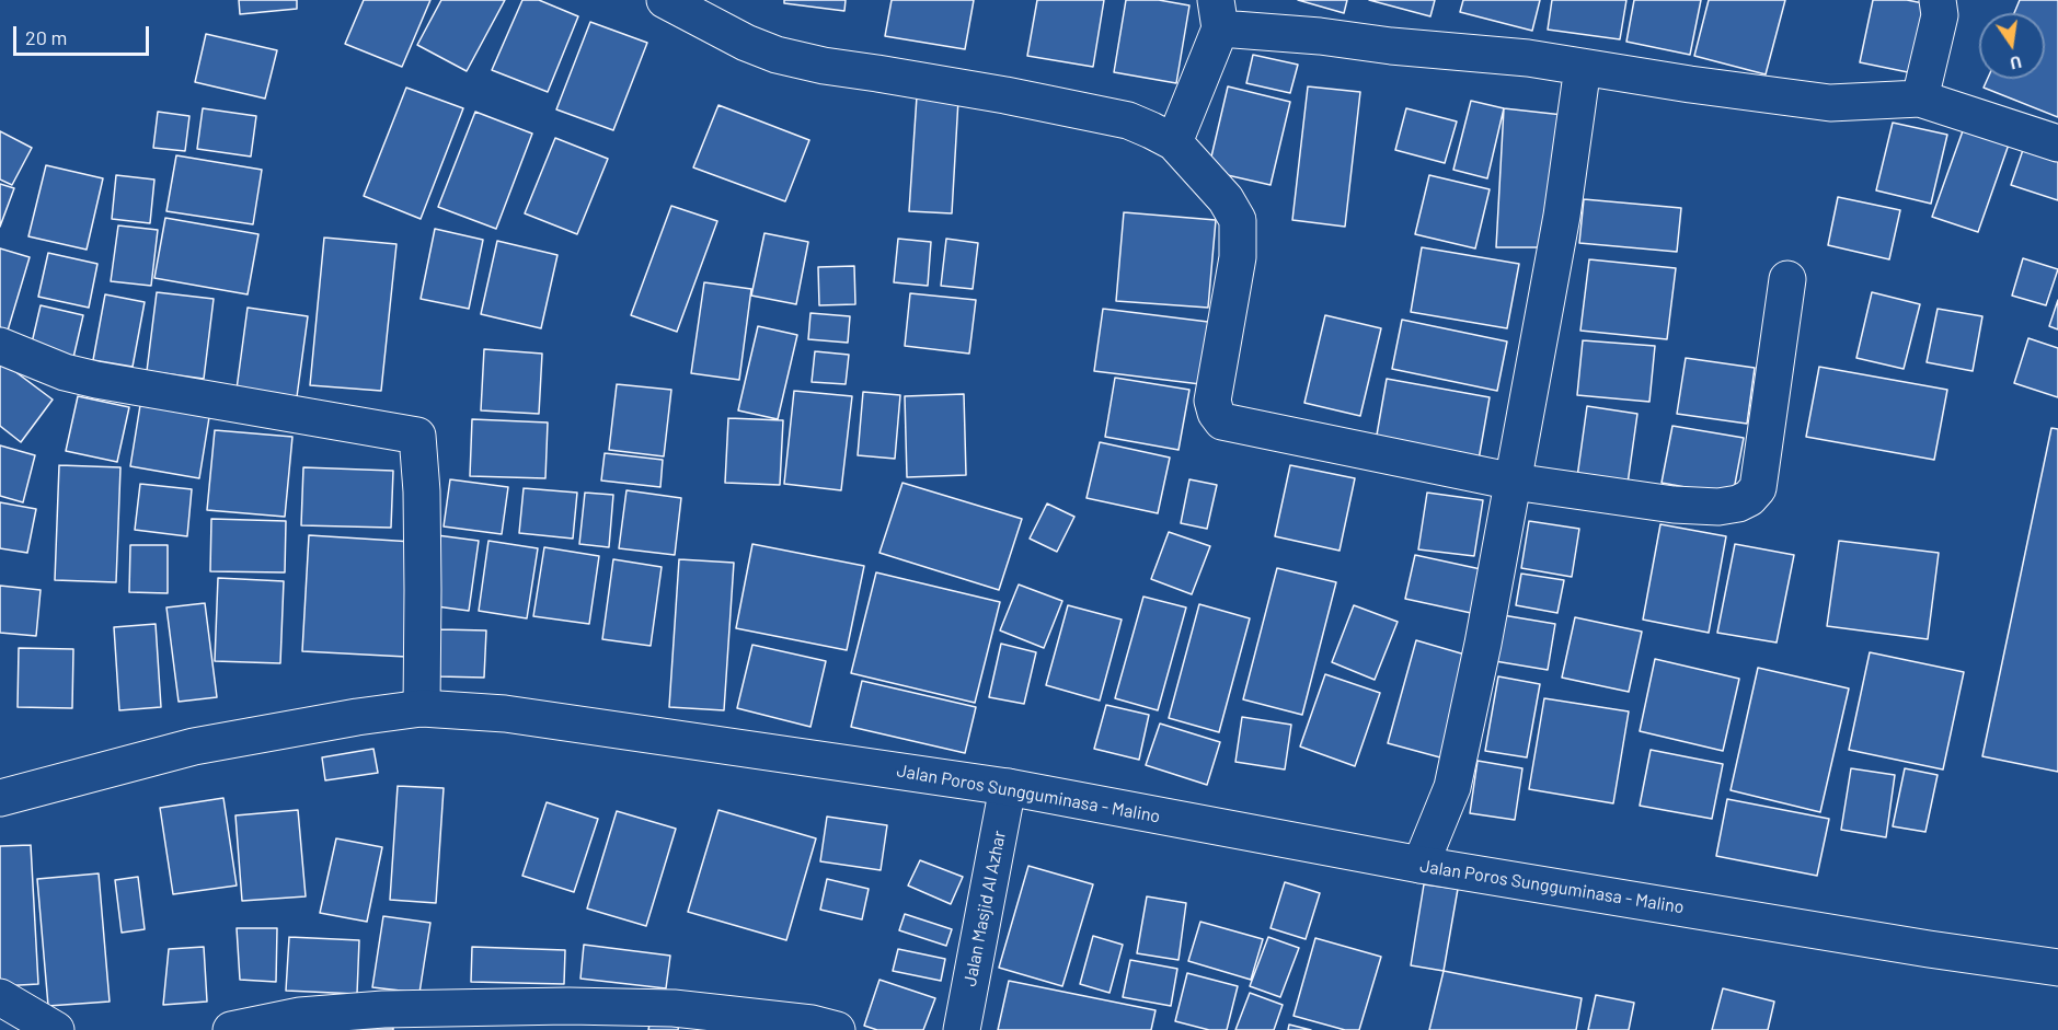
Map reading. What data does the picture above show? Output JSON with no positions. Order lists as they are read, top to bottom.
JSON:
{
  "streets": {
    "street": ["Jalan Poros Sungguminasa - Malino", "Jalan Masjid Al Azhar"]
  },
  "crossings": [
    ["Jalan Poros Sungguminasa - Malino", "Jalan Masjid Al Azhar"]
  ],
  "scale_bar": "20 m",
  "north": "bottom"
}
